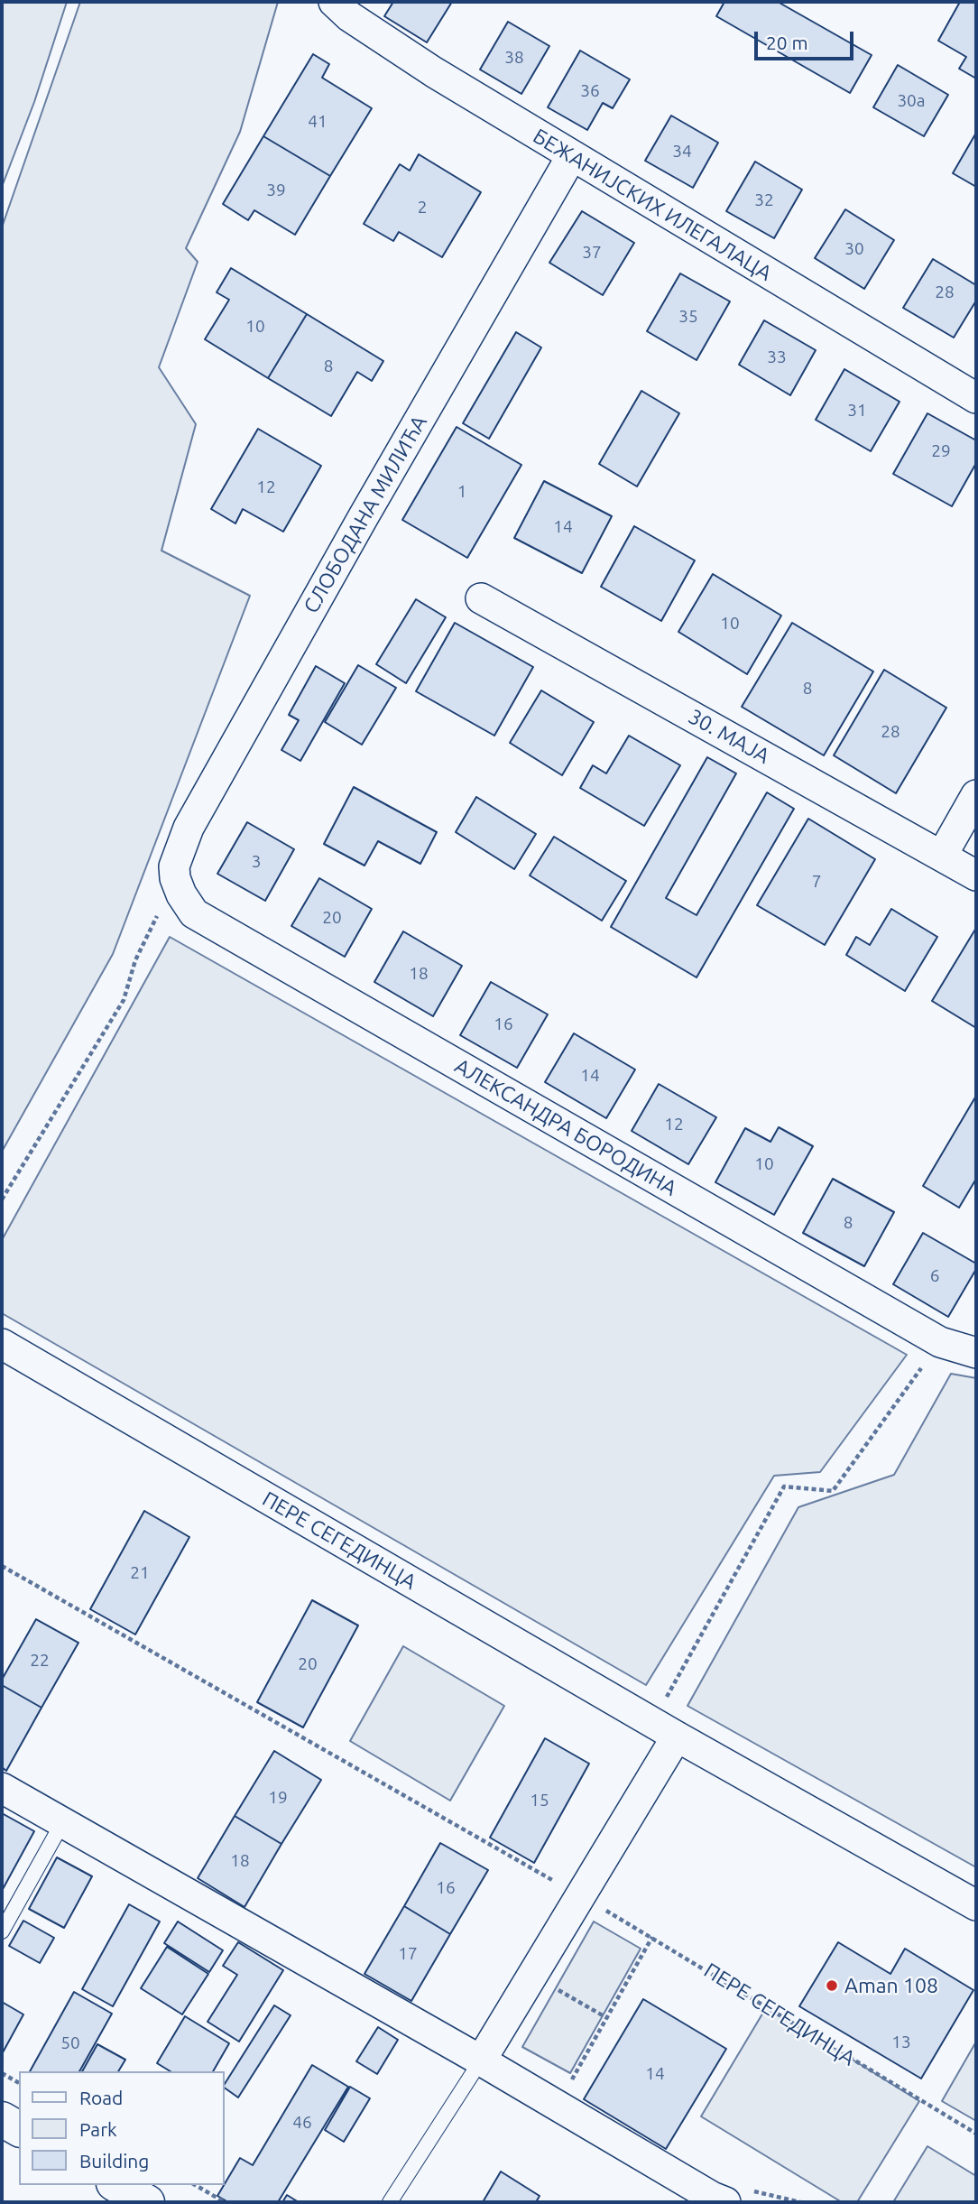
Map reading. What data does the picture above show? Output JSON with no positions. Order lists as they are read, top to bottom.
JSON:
{
  "streets": {
    "street": [
      "БЕЖАНИЈСКИХ ИЛЕГАЛАЦА",
      "СЛОБОДАНА МИЛИЋА",
      "30. МАЈА",
      "АЛЕКСАНДРА БОРОДИНА",
      "ПЕРЕ СЕГЕДИНЦА"
    ]
  },
  "crossings": [
    ["БЕЖАНИЈСКИХ ИЛЕГАЛАЦА", "СЛОБОДАНА МИЛИЋА"],
    ["СЛОБОДАНА МИЛИЋА", "АЛЕКСАНДРА БОРОДИНА"]
  ],
  "places": ["Aman 108"],
  "house_numbers": [
    "38",
    "36",
    "30a",
    "41",
    "34",
    "39",
    "32",
    "2",
    "30",
    "37",
    "28",
    "35",
    "10",
    "33",
    "8",
    "31",
    "29",
    "12",
    "1",
    "14",
    "10",
    "8",
    "28",
    "3",
    "7",
    "20",
    "18",
    "16",
    "14",
    "12",
    "10",
    "8",
    "6",
    "21",
    "22",
    "20",
    "19",
    "15",
    "18",
    "16",
    "17",
    "13",
    "50",
    "14",
    "46"
  ],
  "legend": ["Road", "Park", "Building"],
  "scale_bar": "20 m"
}
